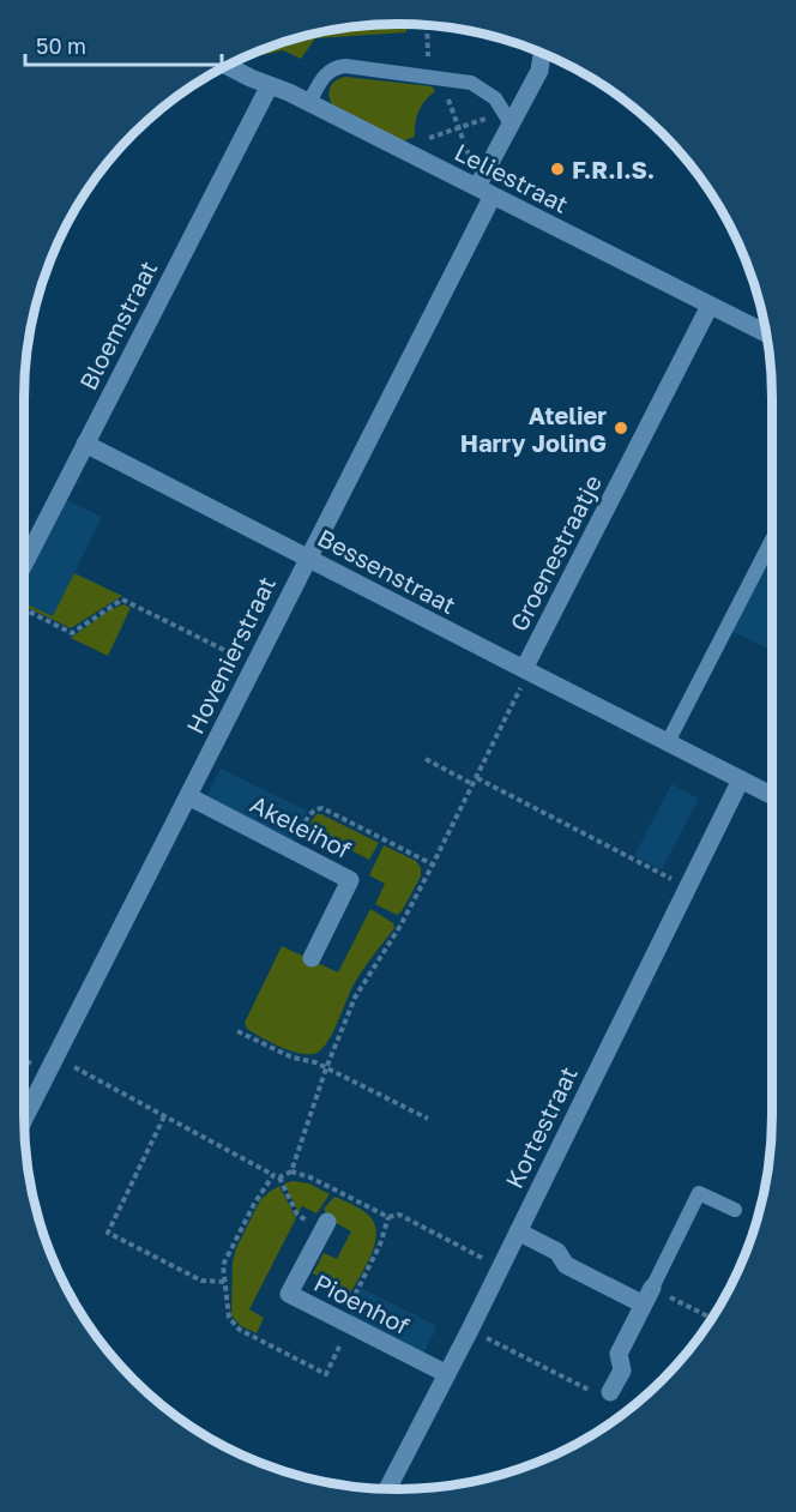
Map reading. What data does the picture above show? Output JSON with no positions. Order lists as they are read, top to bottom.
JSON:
{
  "streets": {
    "street": [
      "Leliestraat",
      "Bloemstraat",
      "Groenestraatje",
      "Bessenstraat",
      "Hovenierstraat",
      "Akeleihof",
      "Kortestraat",
      "Pioenhof"
    ]
  },
  "crossings": [
    ["Leliestraat", "Bloemstraat"],
    ["Leliestraat", "Groenestraatje"],
    ["Leliestraat", "Hovenierstraat"],
    ["Bloemstraat", "Bessenstraat"],
    ["Groenestraatje", "Bessenstraat"],
    ["Bessenstraat", "Hovenierstraat"],
    ["Bessenstraat", "Kortestraat"],
    ["Hovenierstraat", "Akeleihof"],
    ["Kortestraat", "Pioenhof"]
  ],
  "places": ["F.R.I.S.", "Atelier Harry JolinG"],
  "scale_bar": "50 m"
}
